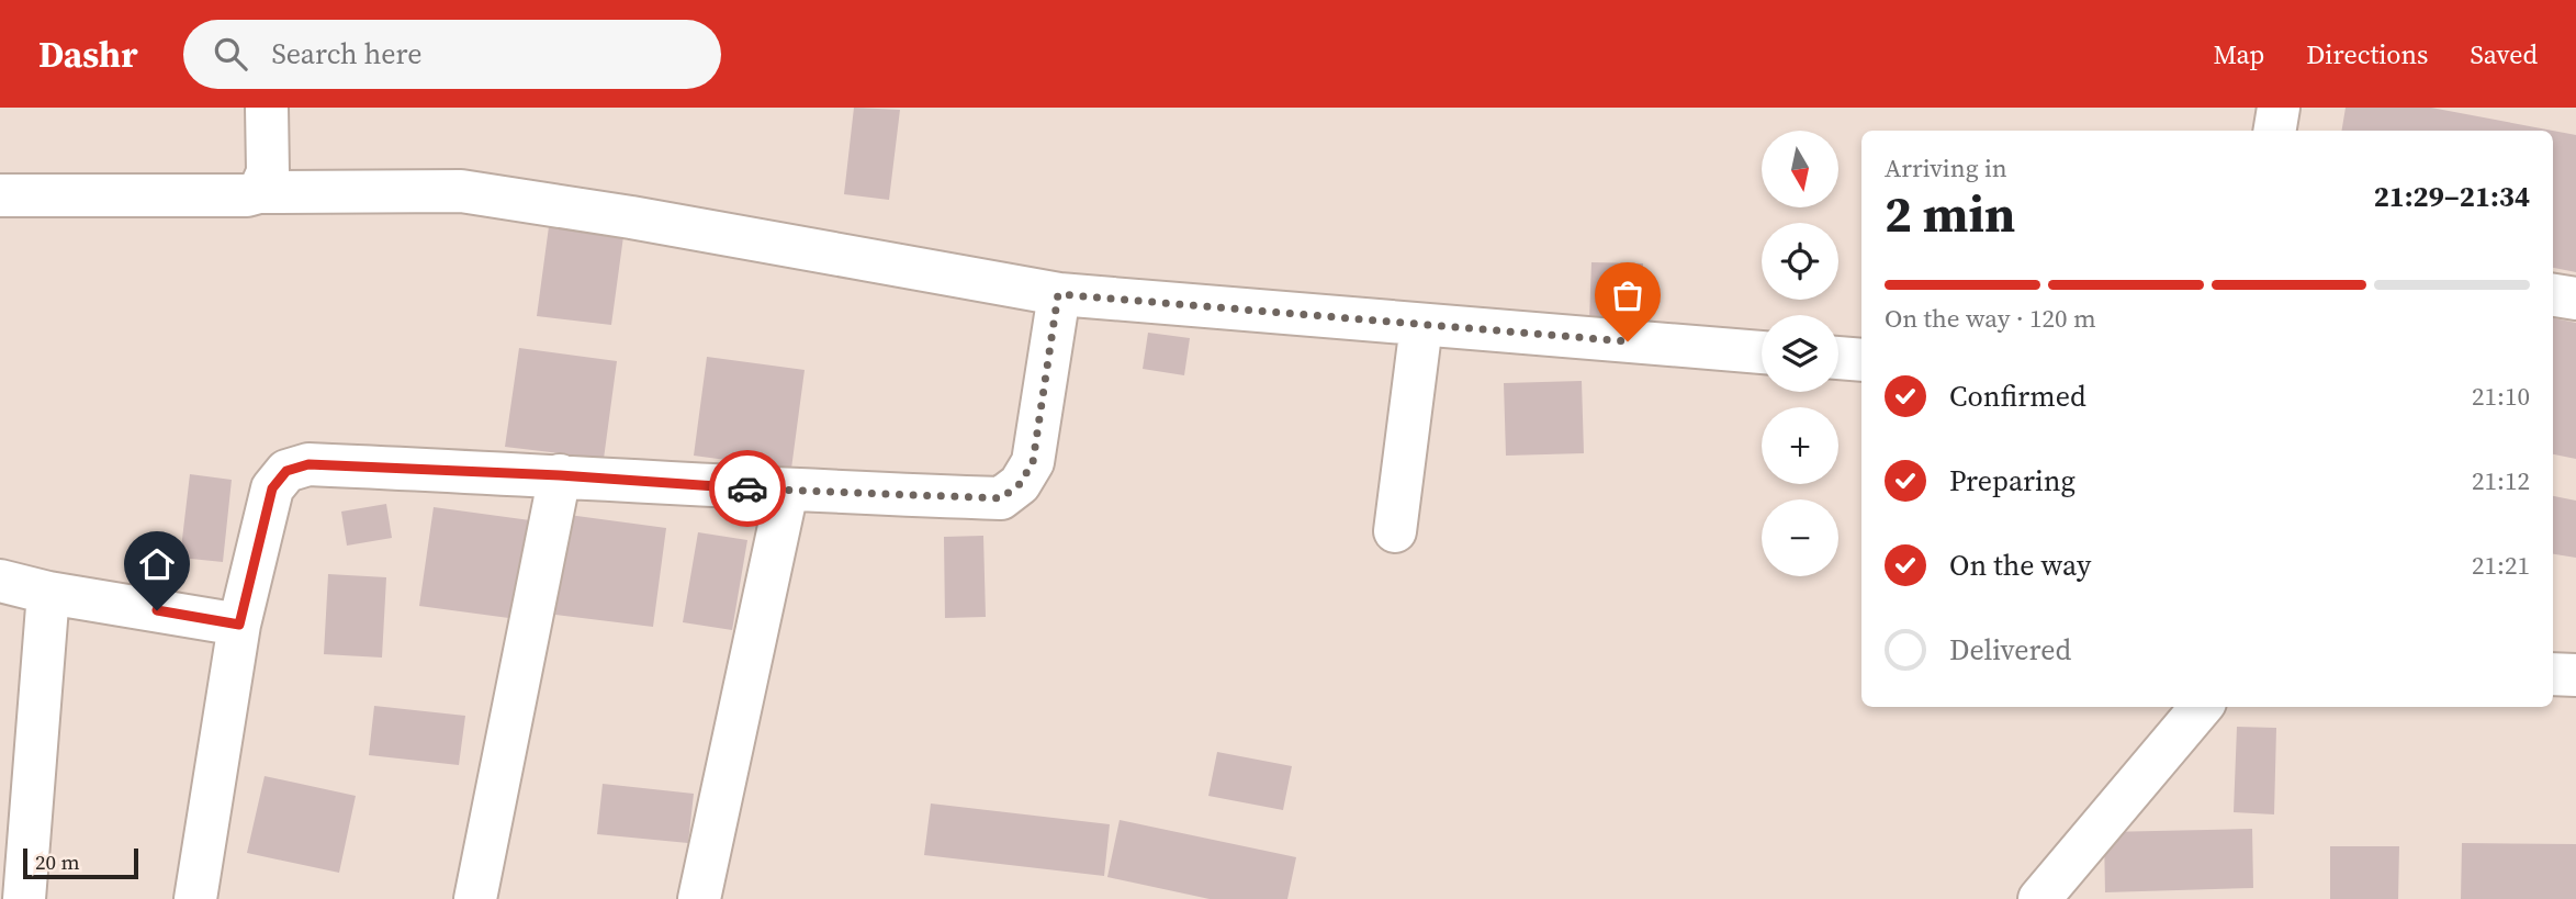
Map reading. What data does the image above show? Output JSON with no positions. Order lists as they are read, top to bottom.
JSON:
{
  "scale_bar": "20 m",
  "north": "bottom",
  "page": {
    "header": "Dashr",
    "search": "Search here",
    "nav": ["Map", "Directions", "Saved"],
    "map_buttons": ["+", "−"],
    "heading": ["2 min", "Arriving in", "21:29–21:34"],
    "bar": "On the way · 120 m",
    "list": [
      ["Confirmed", "21:10"],
      ["Preparing", "21:12"],
      ["On the way", "21:21"],
      "Delivered"
    ],
    "scale": "20 m"
  }
}
